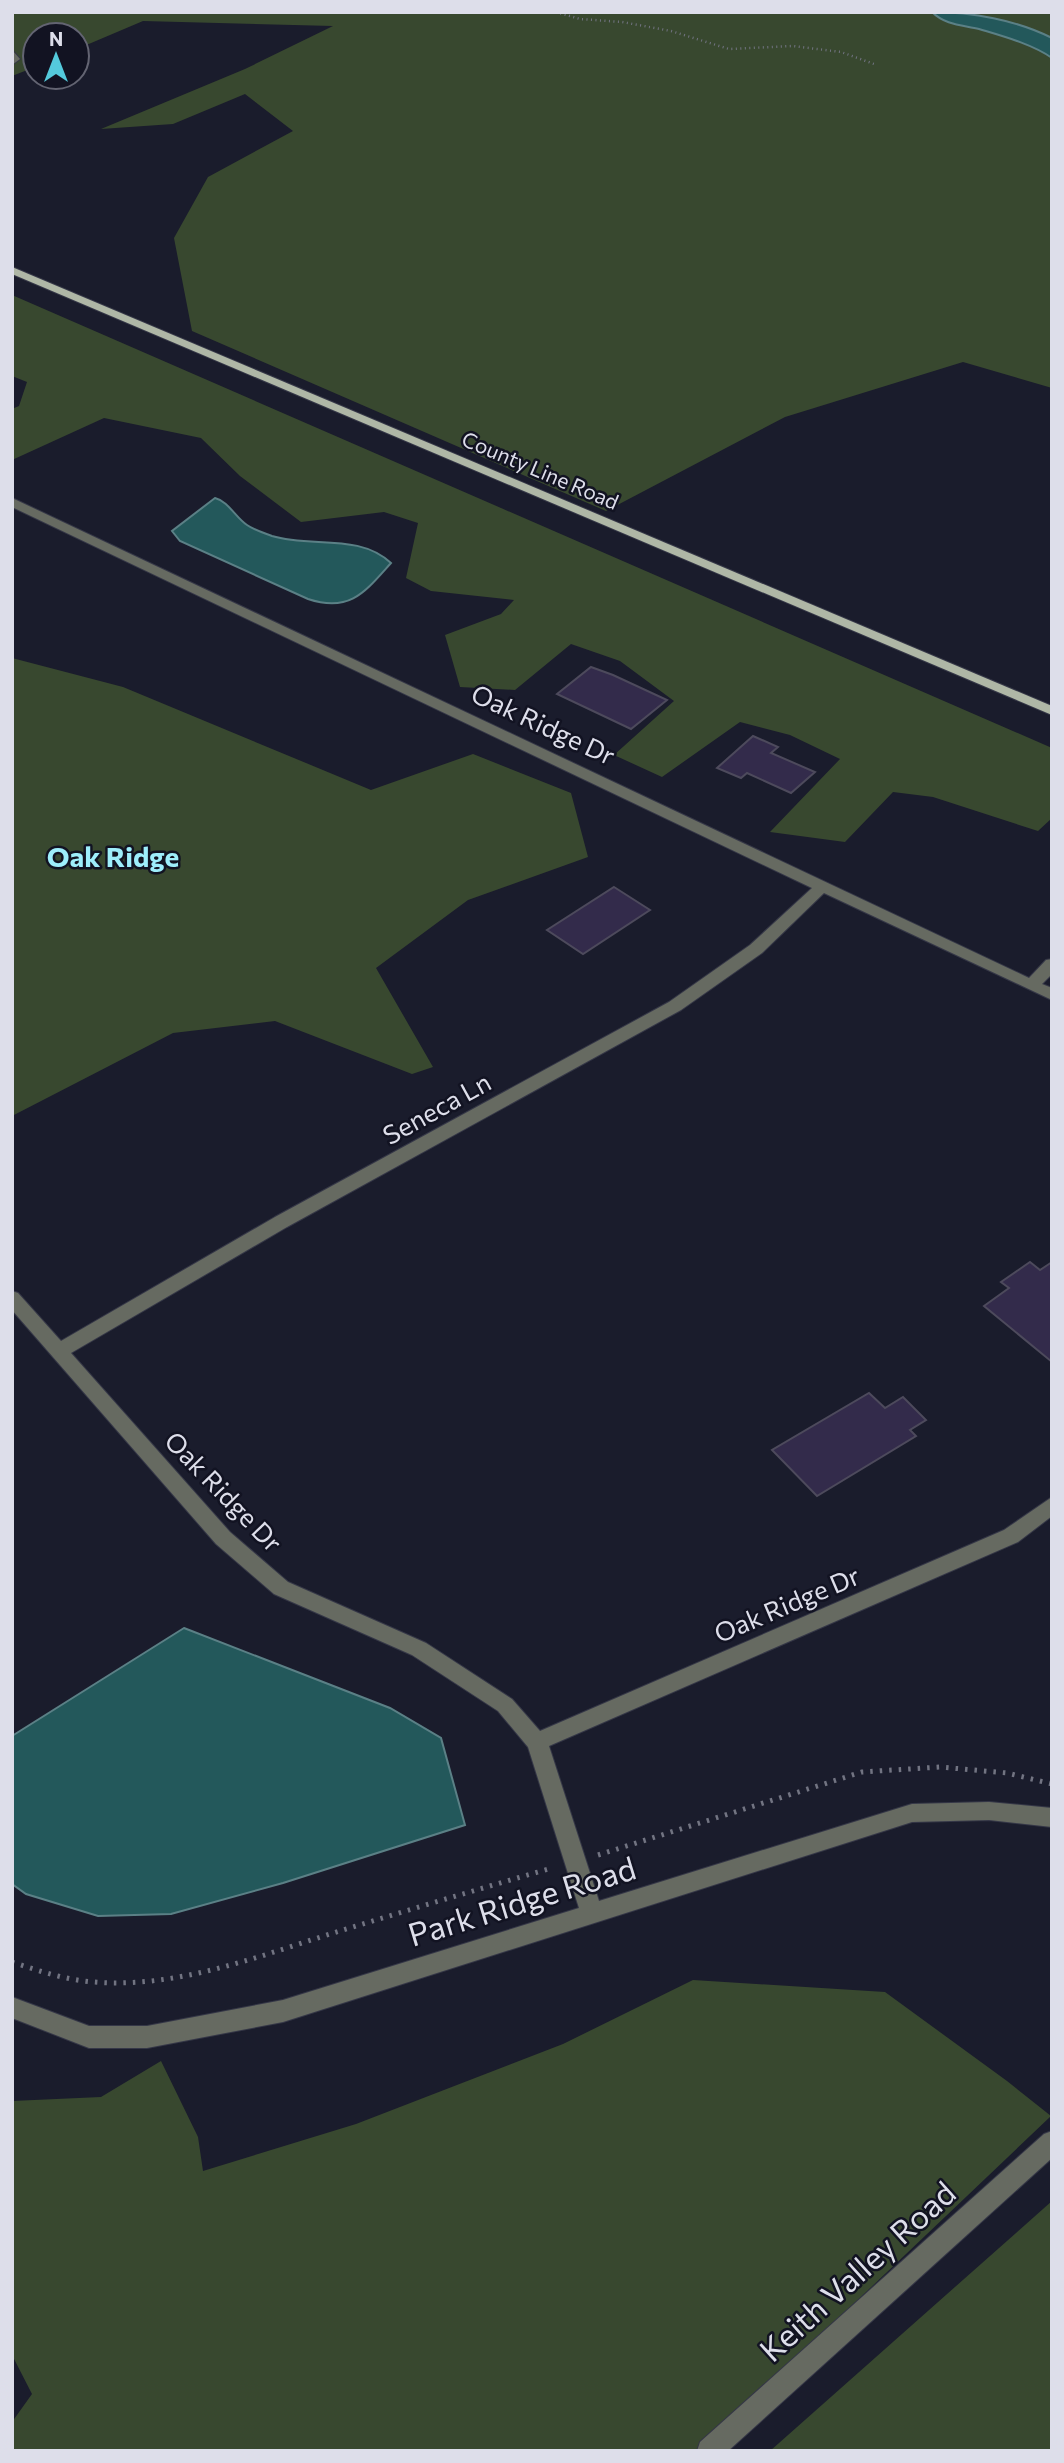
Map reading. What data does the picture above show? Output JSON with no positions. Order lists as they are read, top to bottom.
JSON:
{
  "streets": {
    "main road": ["County Line Road"],
    "street": [
      "Oak Ridge Dr",
      "Seneca Ln",
      "Park Ridge Road",
      "Keith Valley Road"
    ]
  },
  "crossings": [
    ["Oak Ridge Dr", "Seneca Ln"],
    ["Oak Ridge Dr", "Park Ridge Road"]
  ],
  "districts": ["Oak Ridge"],
  "north": "top"
}
